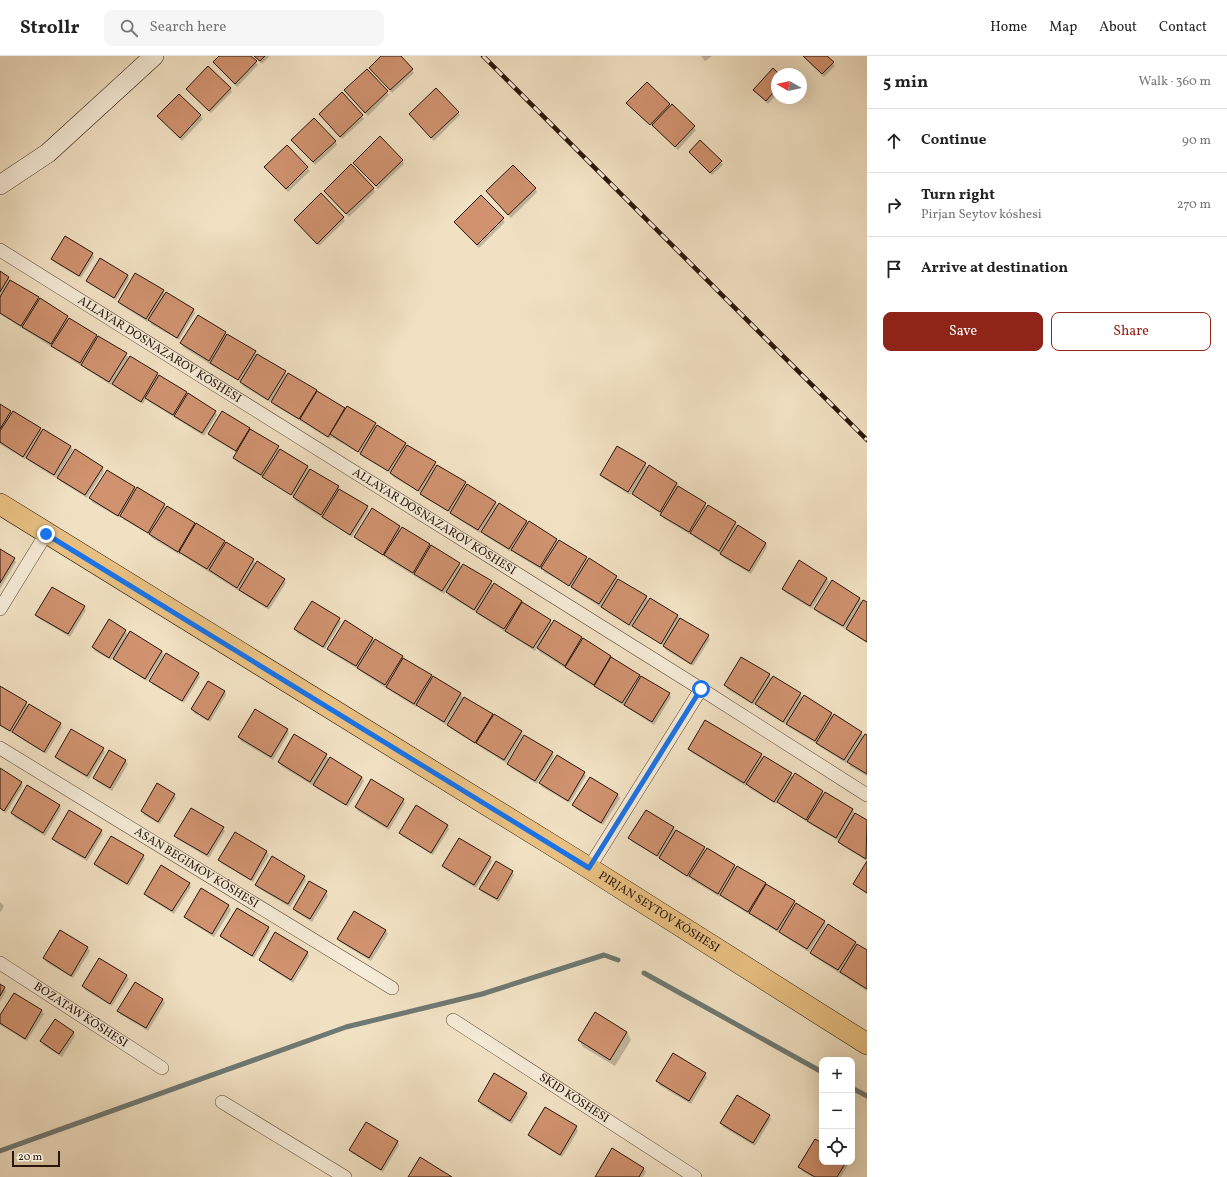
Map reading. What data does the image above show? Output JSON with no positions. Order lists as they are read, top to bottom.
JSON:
{
  "streets": {
    "main road": ["PIRJAN SEYTOV KÓSHESI"],
    "street": [
      "ALLAYAR DOSNAZAROV KÓSHESI",
      "ASAN BEGIMOV KÓSHESI",
      "BOZATAW KÓSHESI",
      "SKID KÓSHESI"
    ]
  },
  "scale_bar": "20 m",
  "north": "left",
  "page": {
    "header": "Strollr",
    "search": "Search here",
    "nav": [
      "Home",
      "Map",
      "About",
      "Contact"
    ],
    "heading": ["5 min", "Walk · 360 m"],
    "list": [
      ["Continue", "90 m"],
      ["Turn right", "Pirjan Seytov kóshesi", "270 m"],
      "Arrive at destination"
    ],
    "buttons": ["Save", "Share"],
    "map_buttons": ["+", "−"],
    "scale": "20 m"
  }
}
